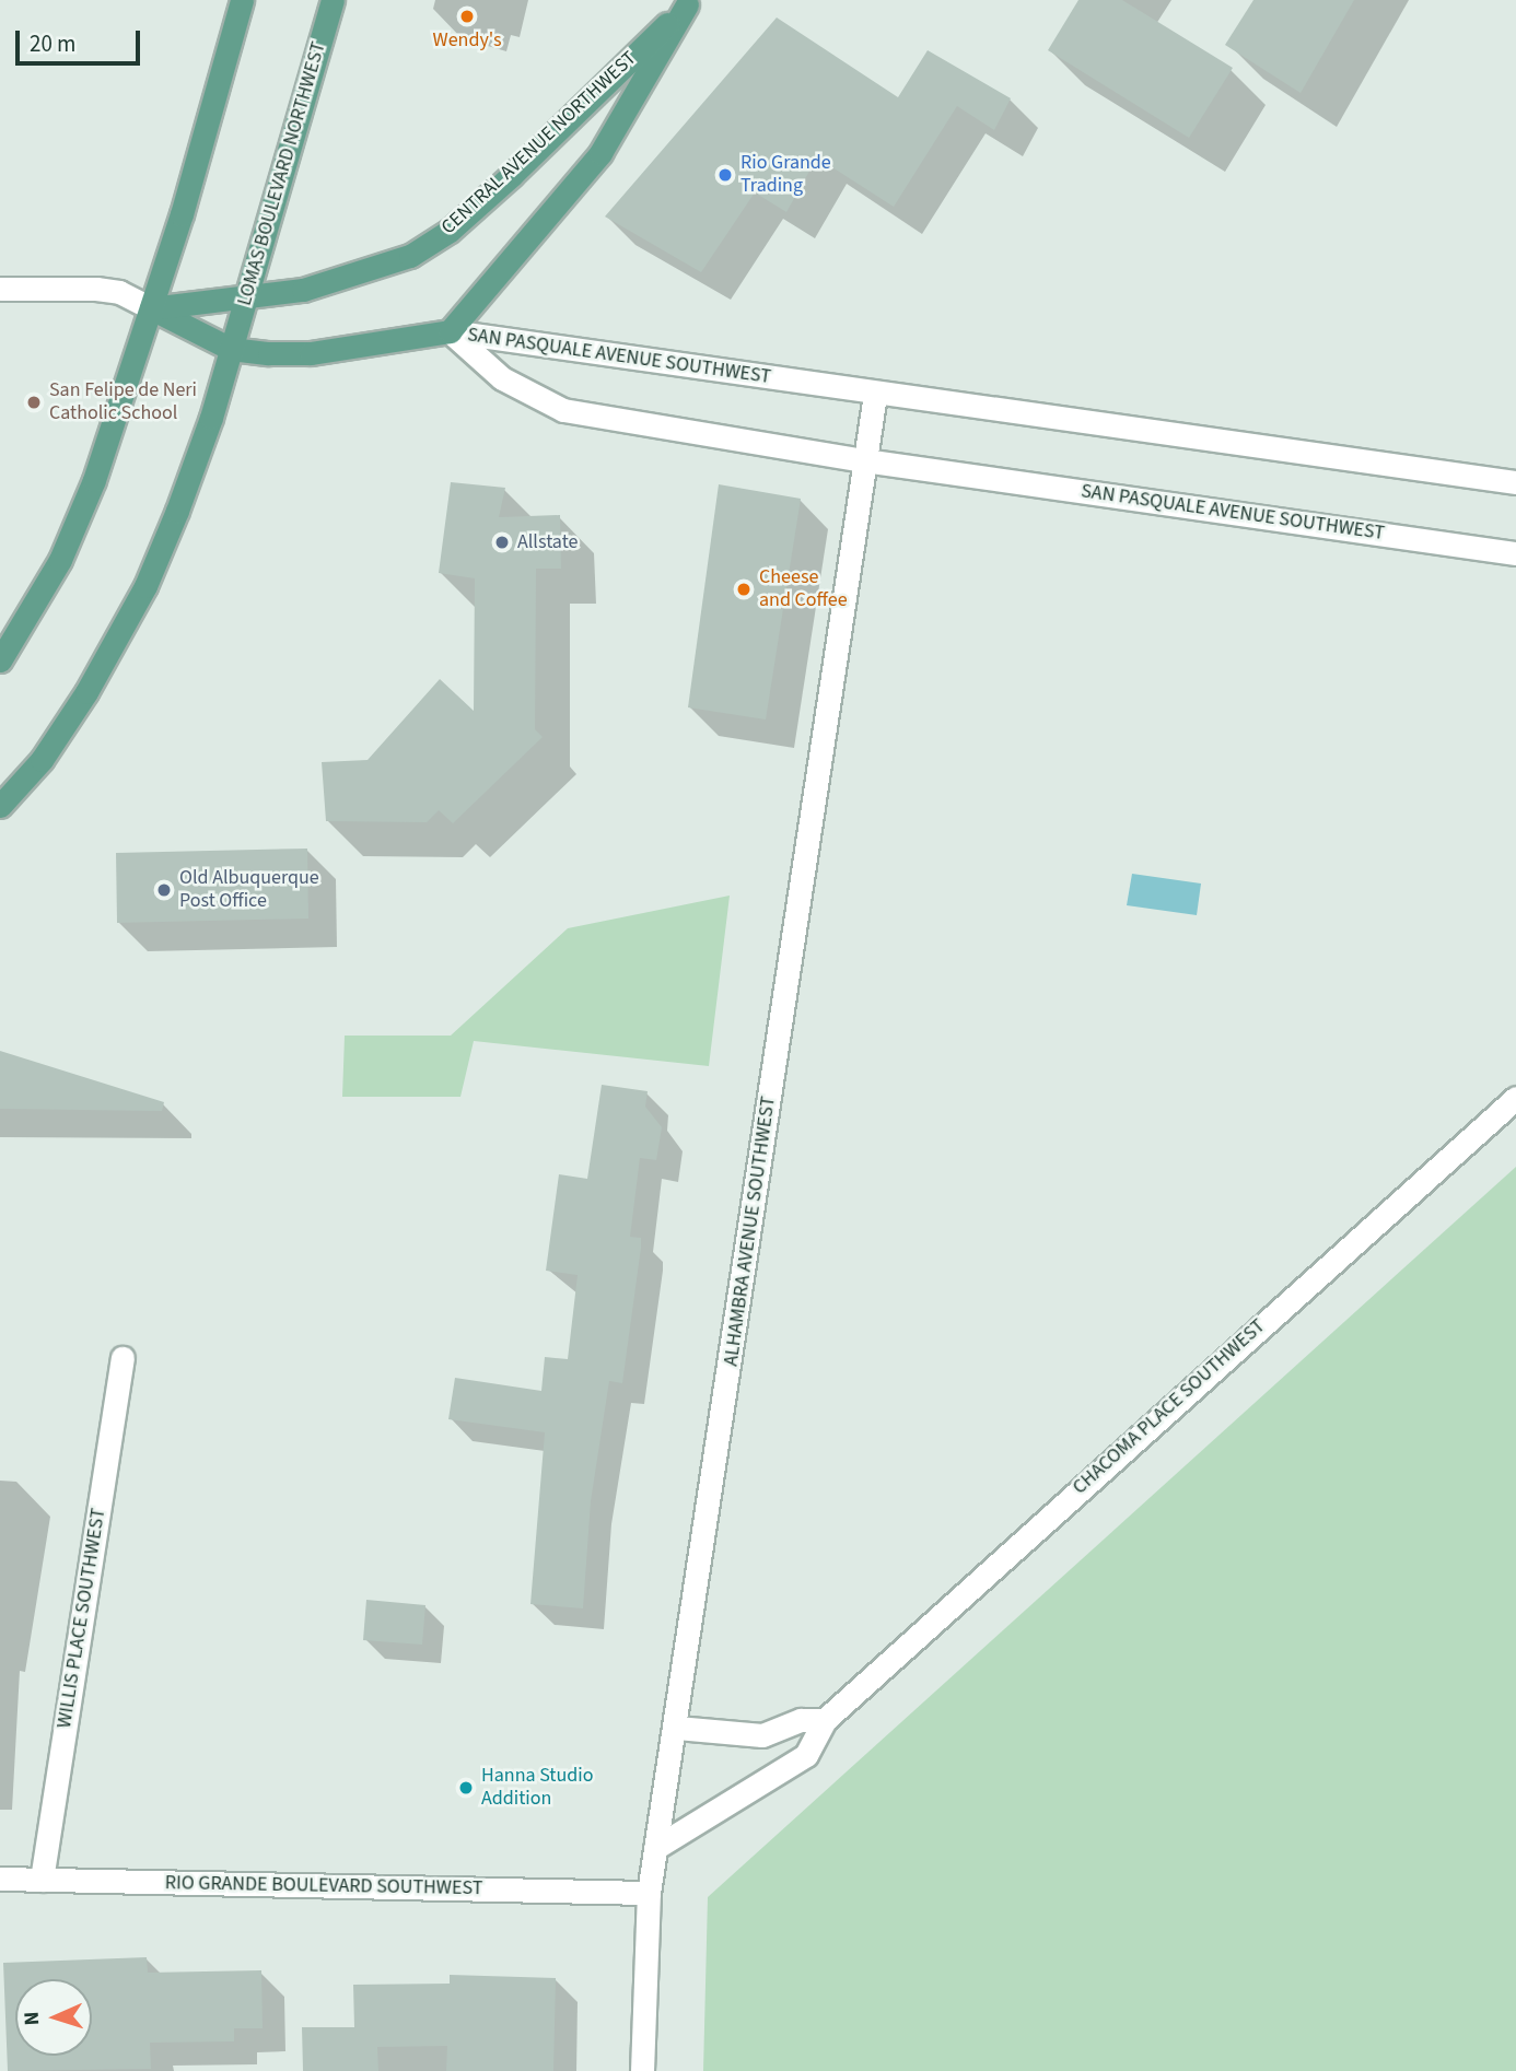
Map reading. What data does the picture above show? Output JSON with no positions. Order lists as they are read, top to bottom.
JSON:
{
  "streets": {
    "main road": ["CENTRAL AVENUE NORTHWEST", "LOMAS BOULEVARD NORTHWEST"],
    "street": [
      "SAN PASQUALE AVENUE SOUTHWEST",
      "ALHAMBRA AVENUE SOUTHWEST",
      "CHACOMA PLACE SOUTHWEST",
      "WILLIS PLACE SOUTHWEST",
      "RIO GRANDE BOULEVARD SOUTHWEST"
    ]
  },
  "crossings": [
    ["CENTRAL AVENUE NORTHWEST", "LOMAS BOULEVARD NORTHWEST"],
    ["SAN PASQUALE AVENUE SOUTHWEST", "ALHAMBRA AVENUE SOUTHWEST"],
    ["ALHAMBRA AVENUE SOUTHWEST", "CHACOMA PLACE SOUTHWEST"],
    ["ALHAMBRA AVENUE SOUTHWEST", "RIO GRANDE BOULEVARD SOUTHWEST"],
    ["WILLIS PLACE SOUTHWEST", "RIO GRANDE BOULEVARD SOUTHWEST"]
  ],
  "places": [
    "Wendy's",
    "Rio Grande Trading",
    "San Felipe de Neri Catholic School",
    "Allstate",
    "Cheese and Coffee",
    "Old Albuquerque Post Office",
    "Hanna Studio Addition"
  ],
  "scale_bar": "20 m",
  "north": "left"
}
